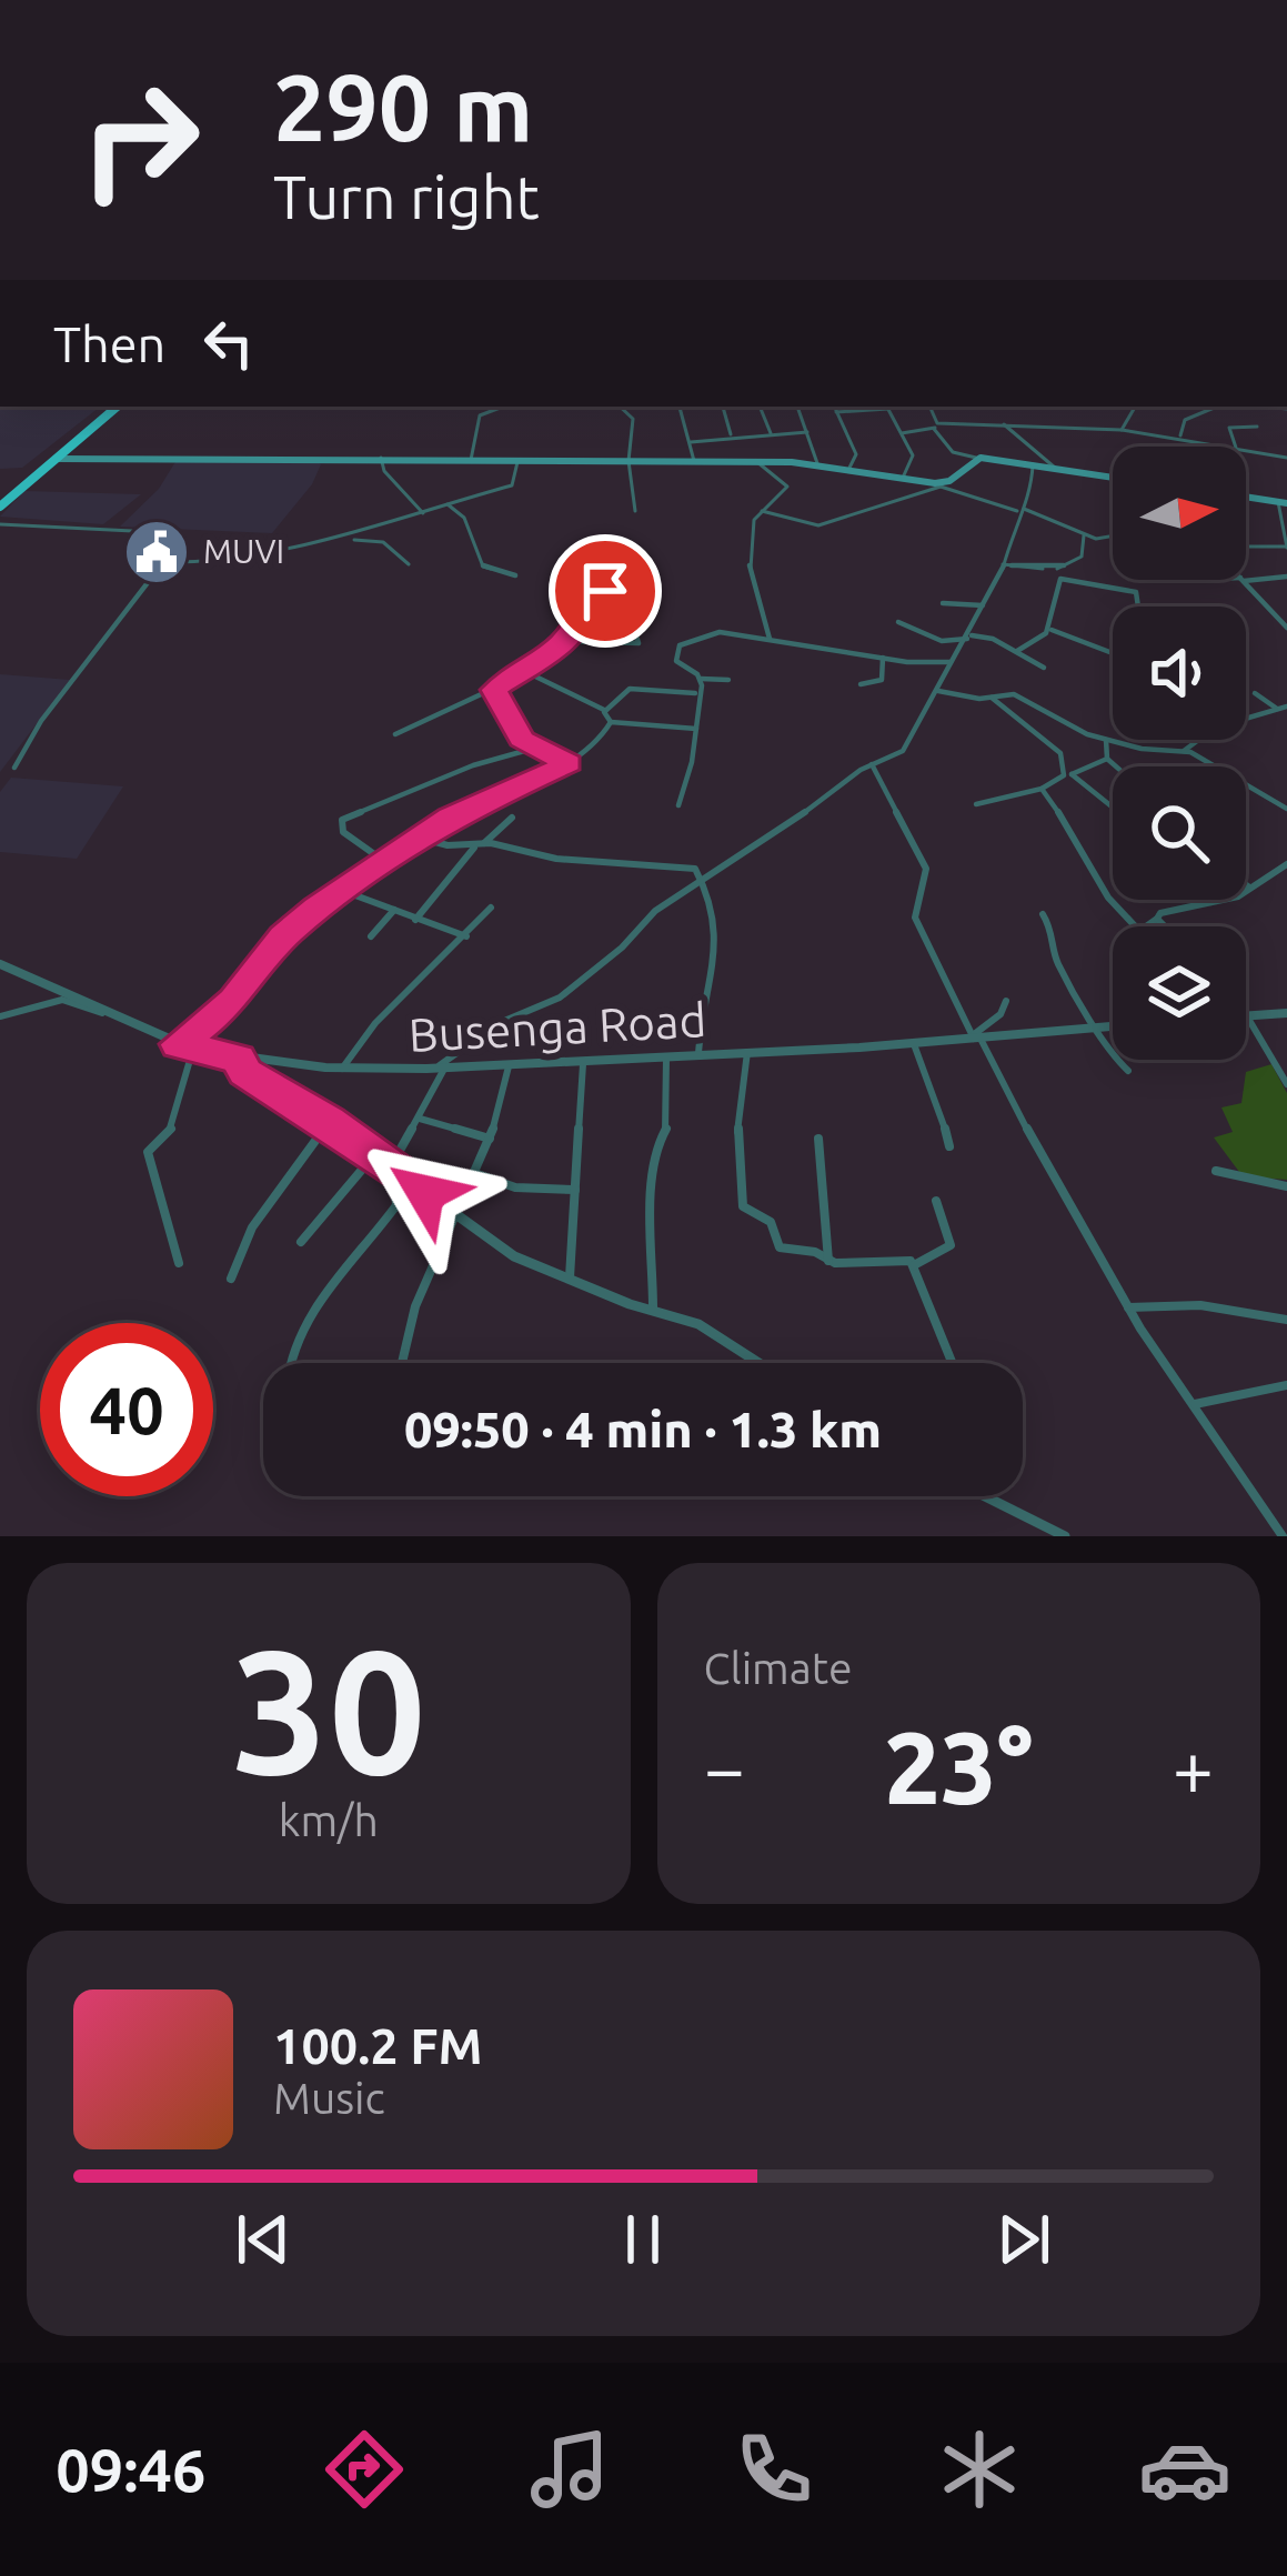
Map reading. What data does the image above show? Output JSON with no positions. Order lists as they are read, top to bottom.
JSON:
{
  "streets": {
    "street": ["Busenga Road"]
  },
  "places": {
    "public building": ["MUVI"]
  },
  "north": "right",
  "page": {
    "turn": ["290 m", "Turn right"],
    "then": "Then",
    "limit": "40",
    "trip": "09:50 · 4 min · 1.3 km",
    "tile": [
      ["30", "km/h"],
      "Climate"
    ],
    "heat": ["−", "23°", "+"],
    "song": ["100.2 FM", "Music"],
    "tabs": "09:46"
  }
}
